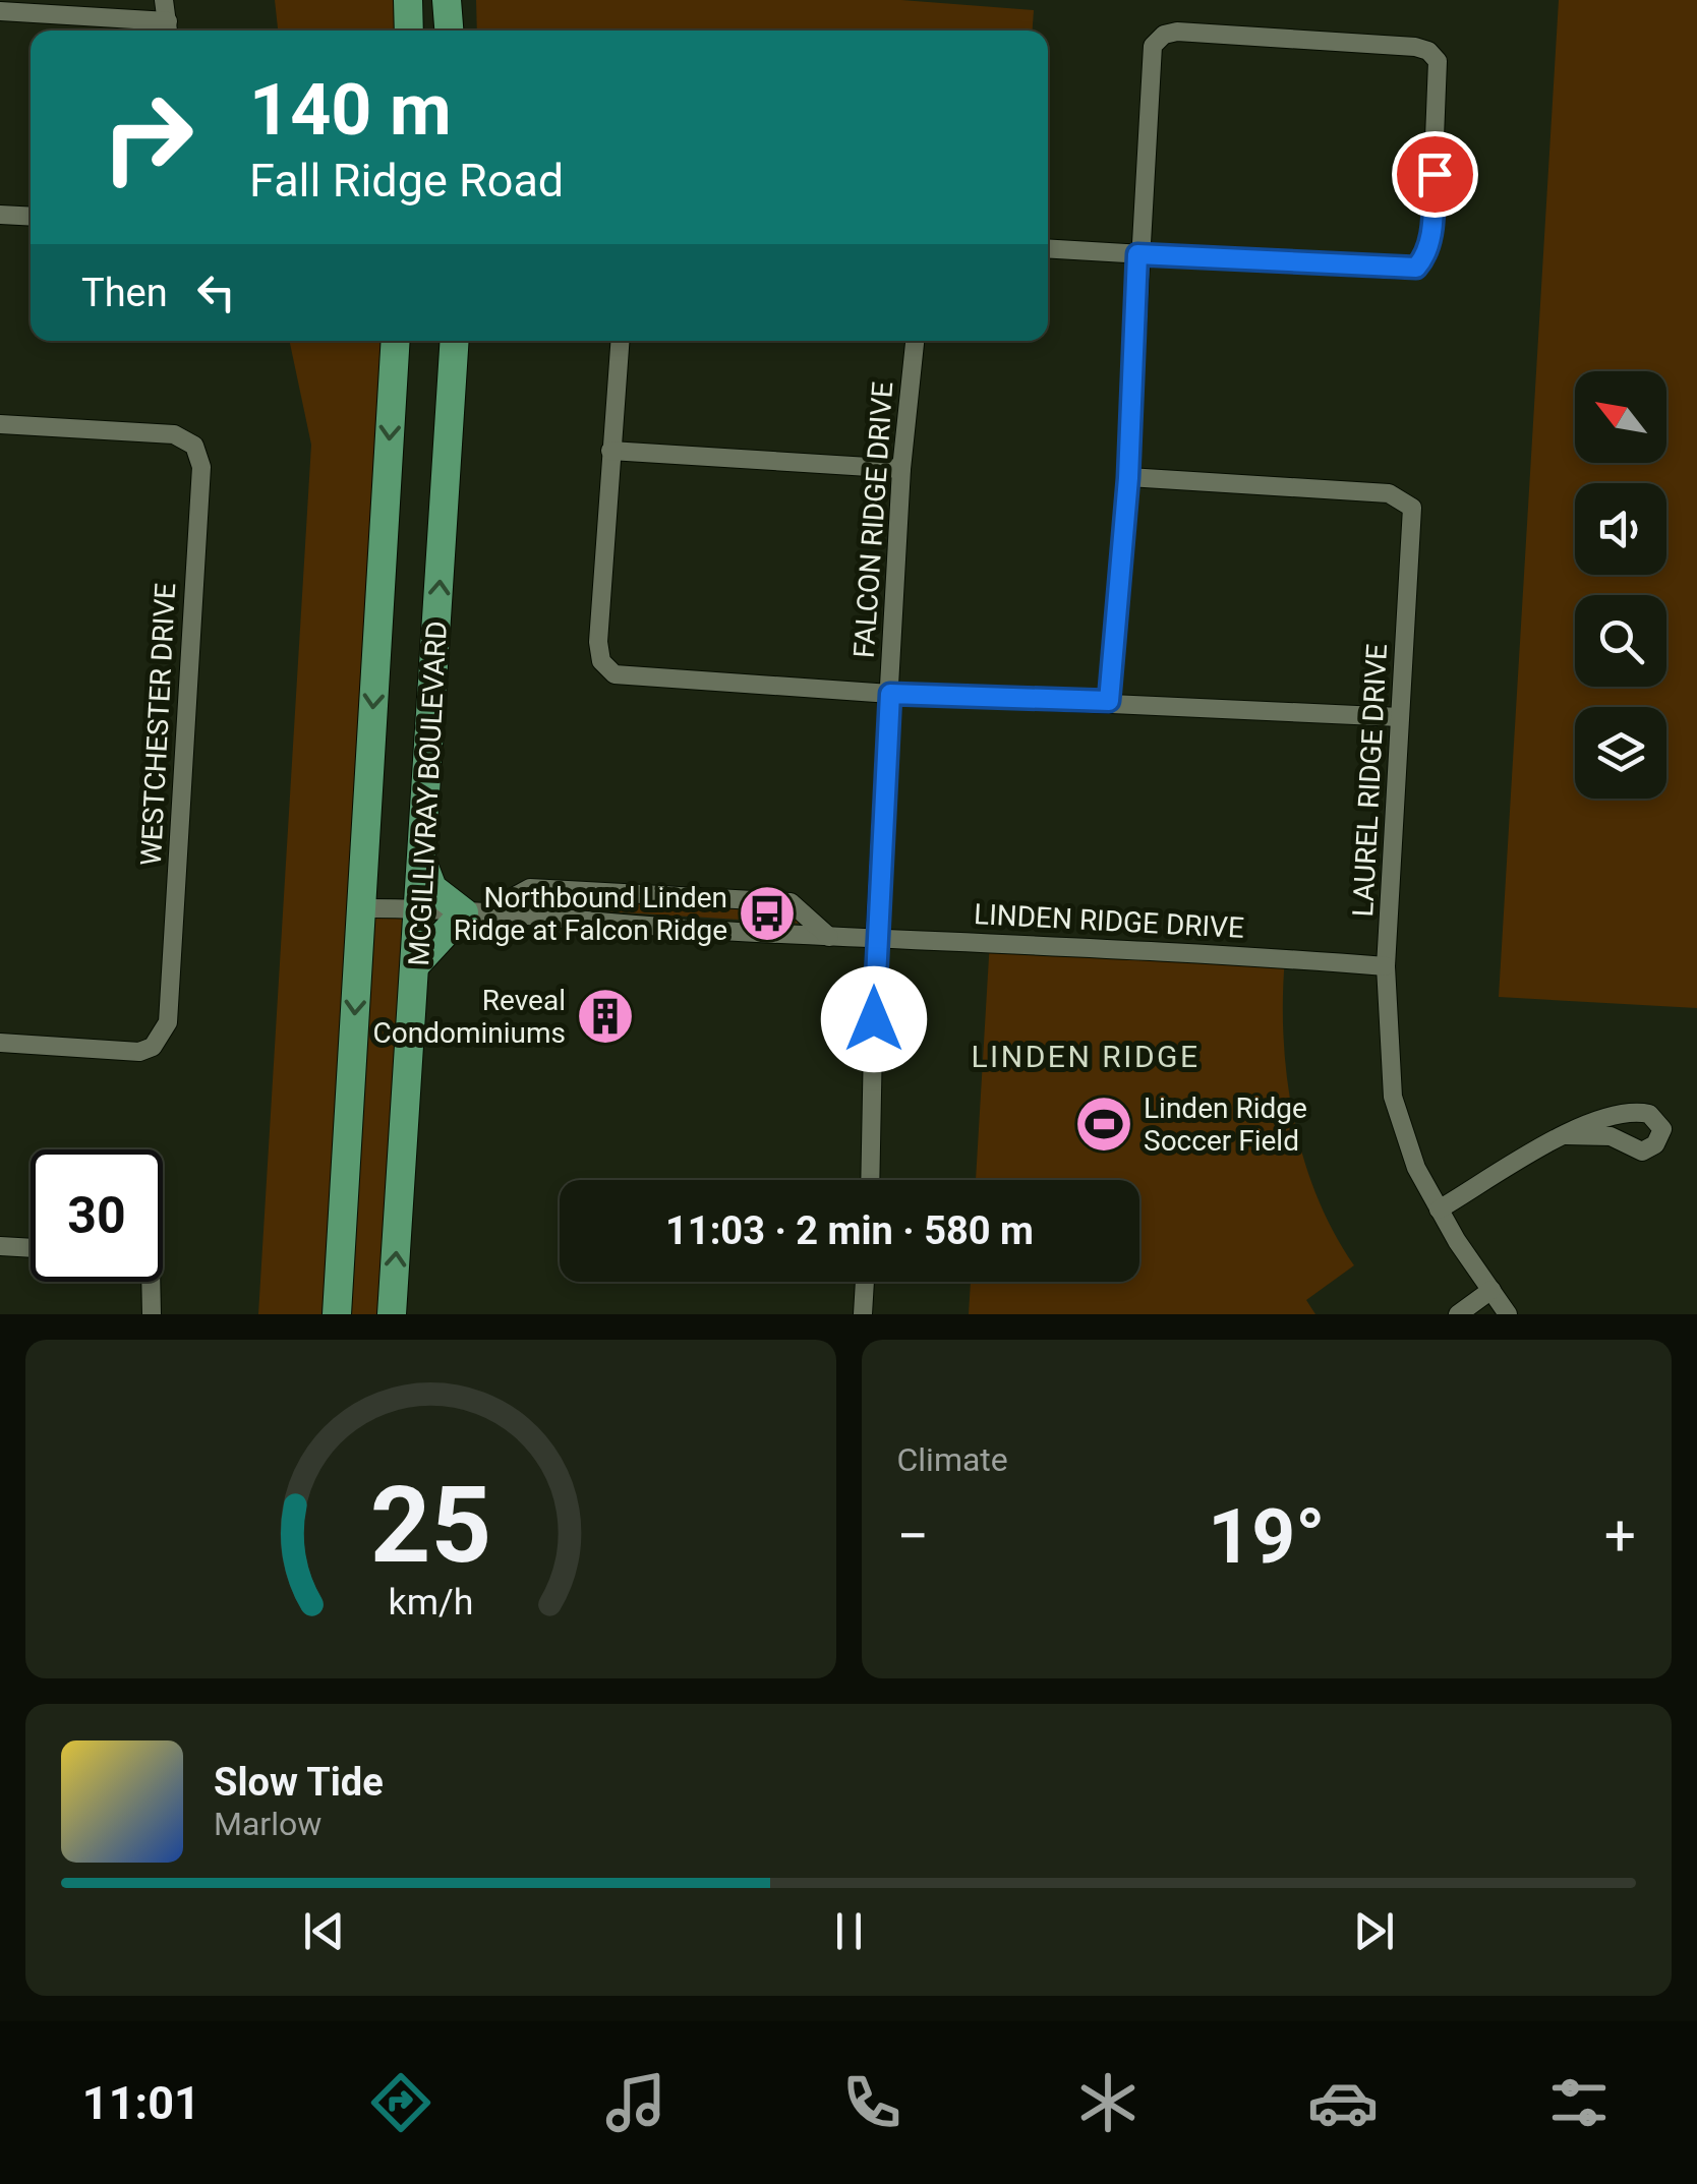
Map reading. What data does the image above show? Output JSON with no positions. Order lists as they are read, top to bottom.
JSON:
{
  "streets": {
    "main road": ["MCGILLIVRAY BOULEVARD"],
    "street": [
      "FALCON RIDGE DRIVE",
      "WESTCHESTER DRIVE",
      "LAUREL RIDGE DRIVE",
      "LINDEN RIDGE DRIVE"
    ]
  },
  "crossings": [
    ["FALCON RIDGE DRIVE", "LINDEN RIDGE DRIVE"],
    ["LAUREL RIDGE DRIVE", "LINDEN RIDGE DRIVE"],
    ["MCGILLIVRAY BOULEVARD", "LINDEN RIDGE DRIVE"]
  ],
  "districts": ["LINDEN RIDGE"],
  "places": {
    "bus stop": ["Northbound Linden Ridge at Falcon Ridge"],
    "building": ["Reveal Condominiums"],
    "sports": ["Linden Ridge Soccer Field"]
  },
  "north": "top left",
  "page": {
    "turn": ["140 m", "Fall Ridge Road"],
    "then": "Then",
    "limit": "30",
    "trip": "11:03 · 2 min · 580 m",
    "tile": "Climate",
    "heat": ["−", "19°", "+"],
    "song": ["Slow Tide", "Marlow"],
    "tabs": "11:01",
    "gauge": ["25", "km/h"]
  }
}
